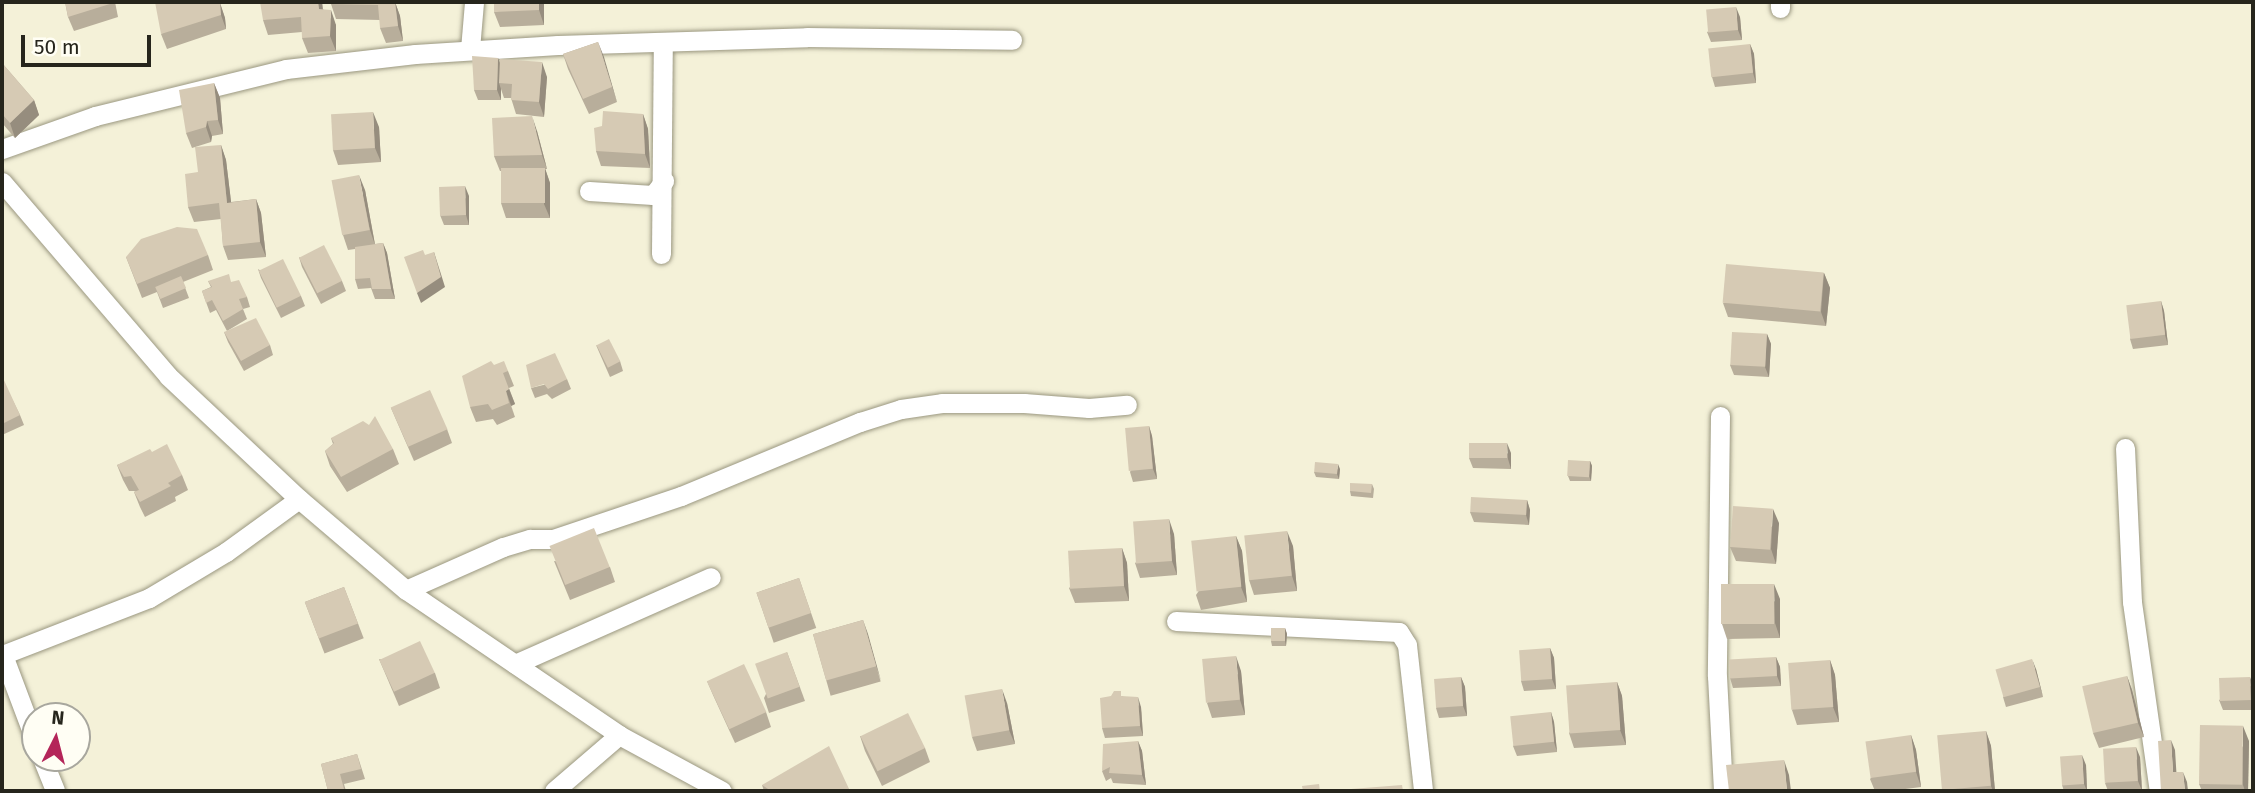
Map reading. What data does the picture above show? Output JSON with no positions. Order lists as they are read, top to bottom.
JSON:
{
  "scale_bar": "50 m",
  "north": "top"
}
